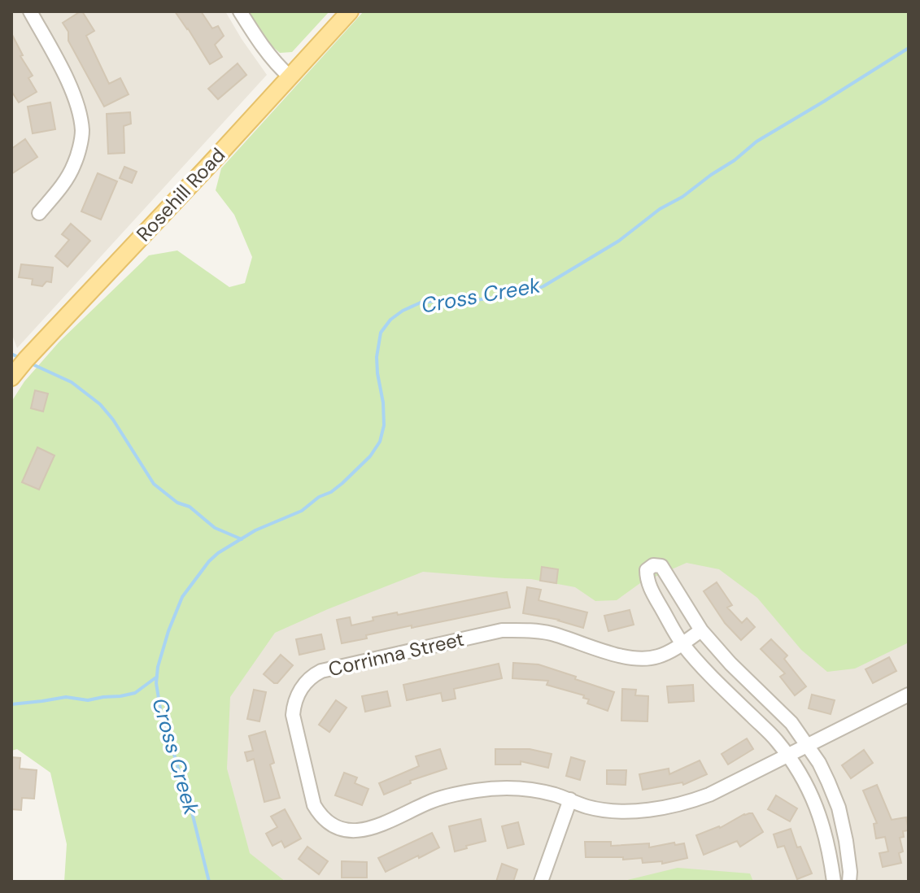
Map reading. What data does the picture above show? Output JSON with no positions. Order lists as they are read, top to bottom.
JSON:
{
  "streets": {
    "main road": ["Rosehill Road"],
    "street": ["Corrinna Street"]
  },
  "water": ["Cross Creek"]
}
